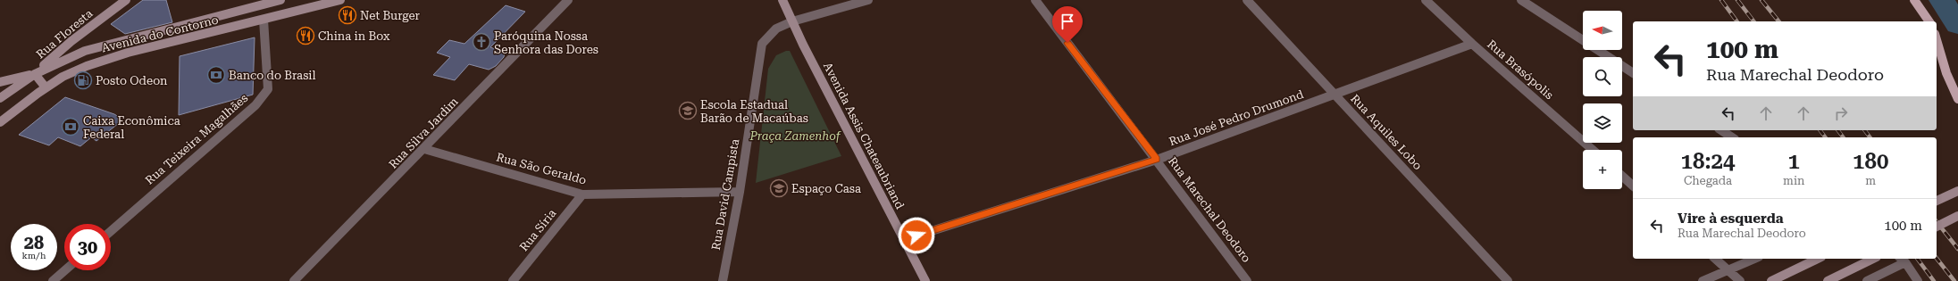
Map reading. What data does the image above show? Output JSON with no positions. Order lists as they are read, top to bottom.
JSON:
{
  "streets": {
    "street": [
      "Rua Floresta",
      "Avenida do Contorno",
      "Rua Brasópolis",
      "Rua José Pedro Drumond",
      "Rua Aquiles Lobo",
      "Rua Silva Jardim",
      "Avenida Assis Chateaubriand",
      "Rua Teixeira Magalhães",
      "Rua São Geraldo",
      "Rua David Campista",
      "Rua Marechal Deodoro",
      "Rua Síria"
    ]
  },
  "crossings": [
    ["Rua Floresta", "Avenida do Contorno"],
    ["Avenida do Contorno", "Rua Teixeira Magalhães"],
    ["Rua Brasópolis", "Rua José Pedro Drumond"],
    ["Rua José Pedro Drumond", "Rua Aquiles Lobo"],
    ["Rua José Pedro Drumond", "Avenida Assis Chateaubriand"],
    ["Rua José Pedro Drumond", "Rua Marechal Deodoro"],
    ["Rua Silva Jardim", "Rua São Geraldo"],
    ["Avenida Assis Chateaubriand", "Rua David Campista"],
    ["Rua São Geraldo", "Rua David Campista"],
    ["Rua São Geraldo", "Rua Síria"]
  ],
  "parks": ["Praça Zamenhof"],
  "places": {
    "restaurant": ["Net Burger", "China in Box"],
    "church": ["Paróquina Nossa Senhora das Dores"],
    "bank": ["Banco do Brasil", "Caixa Econômica Federal"],
    "fuel station": ["Posto Odeon"],
    "school or university": ["Escola Estadual Barão de Macaúbas", "Espaço Casa"]
  },
  "north": "left",
  "page": {
    "map_buttons": "+",
    "turn": ["100 m", "Rua Marechal Deodoro"],
    "eta": [
      "18:24",
      "Chegada",
      "1",
      "min",
      "180",
      "m"
    ],
    "list": [
      {
        "name": "Vire à esquerda",
        "note": "Rua Marechal Deodoro",
        "value": "100 m"
      }
    ],
    "speed": "28 km/h",
    "limit": "30"
  }
}
